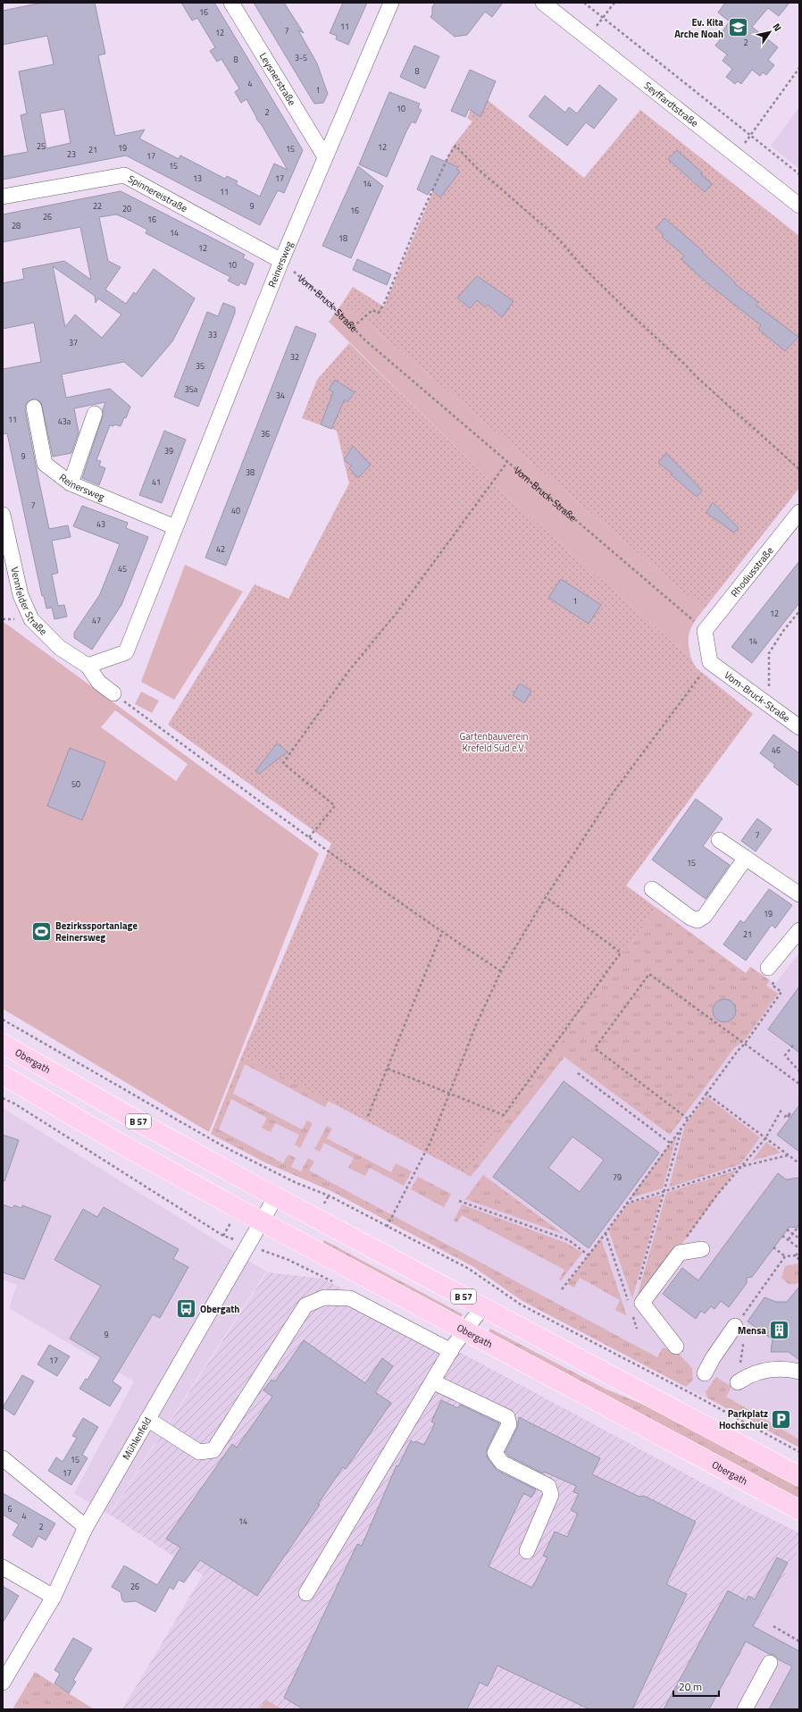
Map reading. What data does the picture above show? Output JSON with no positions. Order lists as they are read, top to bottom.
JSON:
{
  "streets": {
    "main road": ["Obergath", "B 57"],
    "street": [
      "Leysnerstraße",
      "Seyffardtstraße",
      "Spinnereistraße",
      "Reinersweg",
      "Vom-Bruck-Straße",
      "Rhodiusstraße",
      "Vennfelder Straße",
      "Mühlenfeld"
    ]
  },
  "crossings": [
    ["Leysnerstraße", "Reinersweg"],
    ["Spinnereistraße", "Reinersweg"],
    ["Spinnereistraße", "Vom-Bruck-Straße"],
    ["Reinersweg", "Vom-Bruck-Straße"],
    ["Reinersweg", "Vennfelder Straße"],
    ["Vom-Bruck-Straße", "Rhodiusstraße"],
    ["Obergath", "Mühlenfeld"]
  ],
  "parks": ["Gartenbauverein Krefeld Süd e.V."],
  "places": {
    "school or university": ["Ev. Kita Arche Noah"],
    "sports": ["Bezirkssportanlage Reinersweg"],
    "bus stop": ["Obergath"],
    "building": ["Mensa"],
    "parking": ["Parkplatz Hochschule"]
  },
  "house_numbers": [
    "16",
    "11",
    "7",
    "12",
    "2",
    "3-5",
    "8",
    "8",
    "4",
    "1",
    "10",
    "2",
    "25",
    "12",
    "19",
    "15",
    "21",
    "23",
    "17",
    "15",
    "13",
    "17",
    "14",
    "11",
    "22",
    "9",
    "20",
    "16",
    "26",
    "16",
    "28",
    "14",
    "18",
    "12",
    "10",
    "33",
    "37",
    "32",
    "35",
    "35a",
    "34",
    "11",
    "43a",
    "36",
    "39",
    "9",
    "38",
    "41",
    "7",
    "40",
    "43",
    "42",
    "45",
    "1",
    "12",
    "47",
    "14",
    "46",
    "50",
    "7",
    "15",
    "19",
    "21",
    "79",
    "9",
    "17",
    "15",
    "17",
    "6",
    "4",
    "14",
    "2",
    "26"
  ],
  "scale_bar": "20 m",
  "north": "top right"
}
